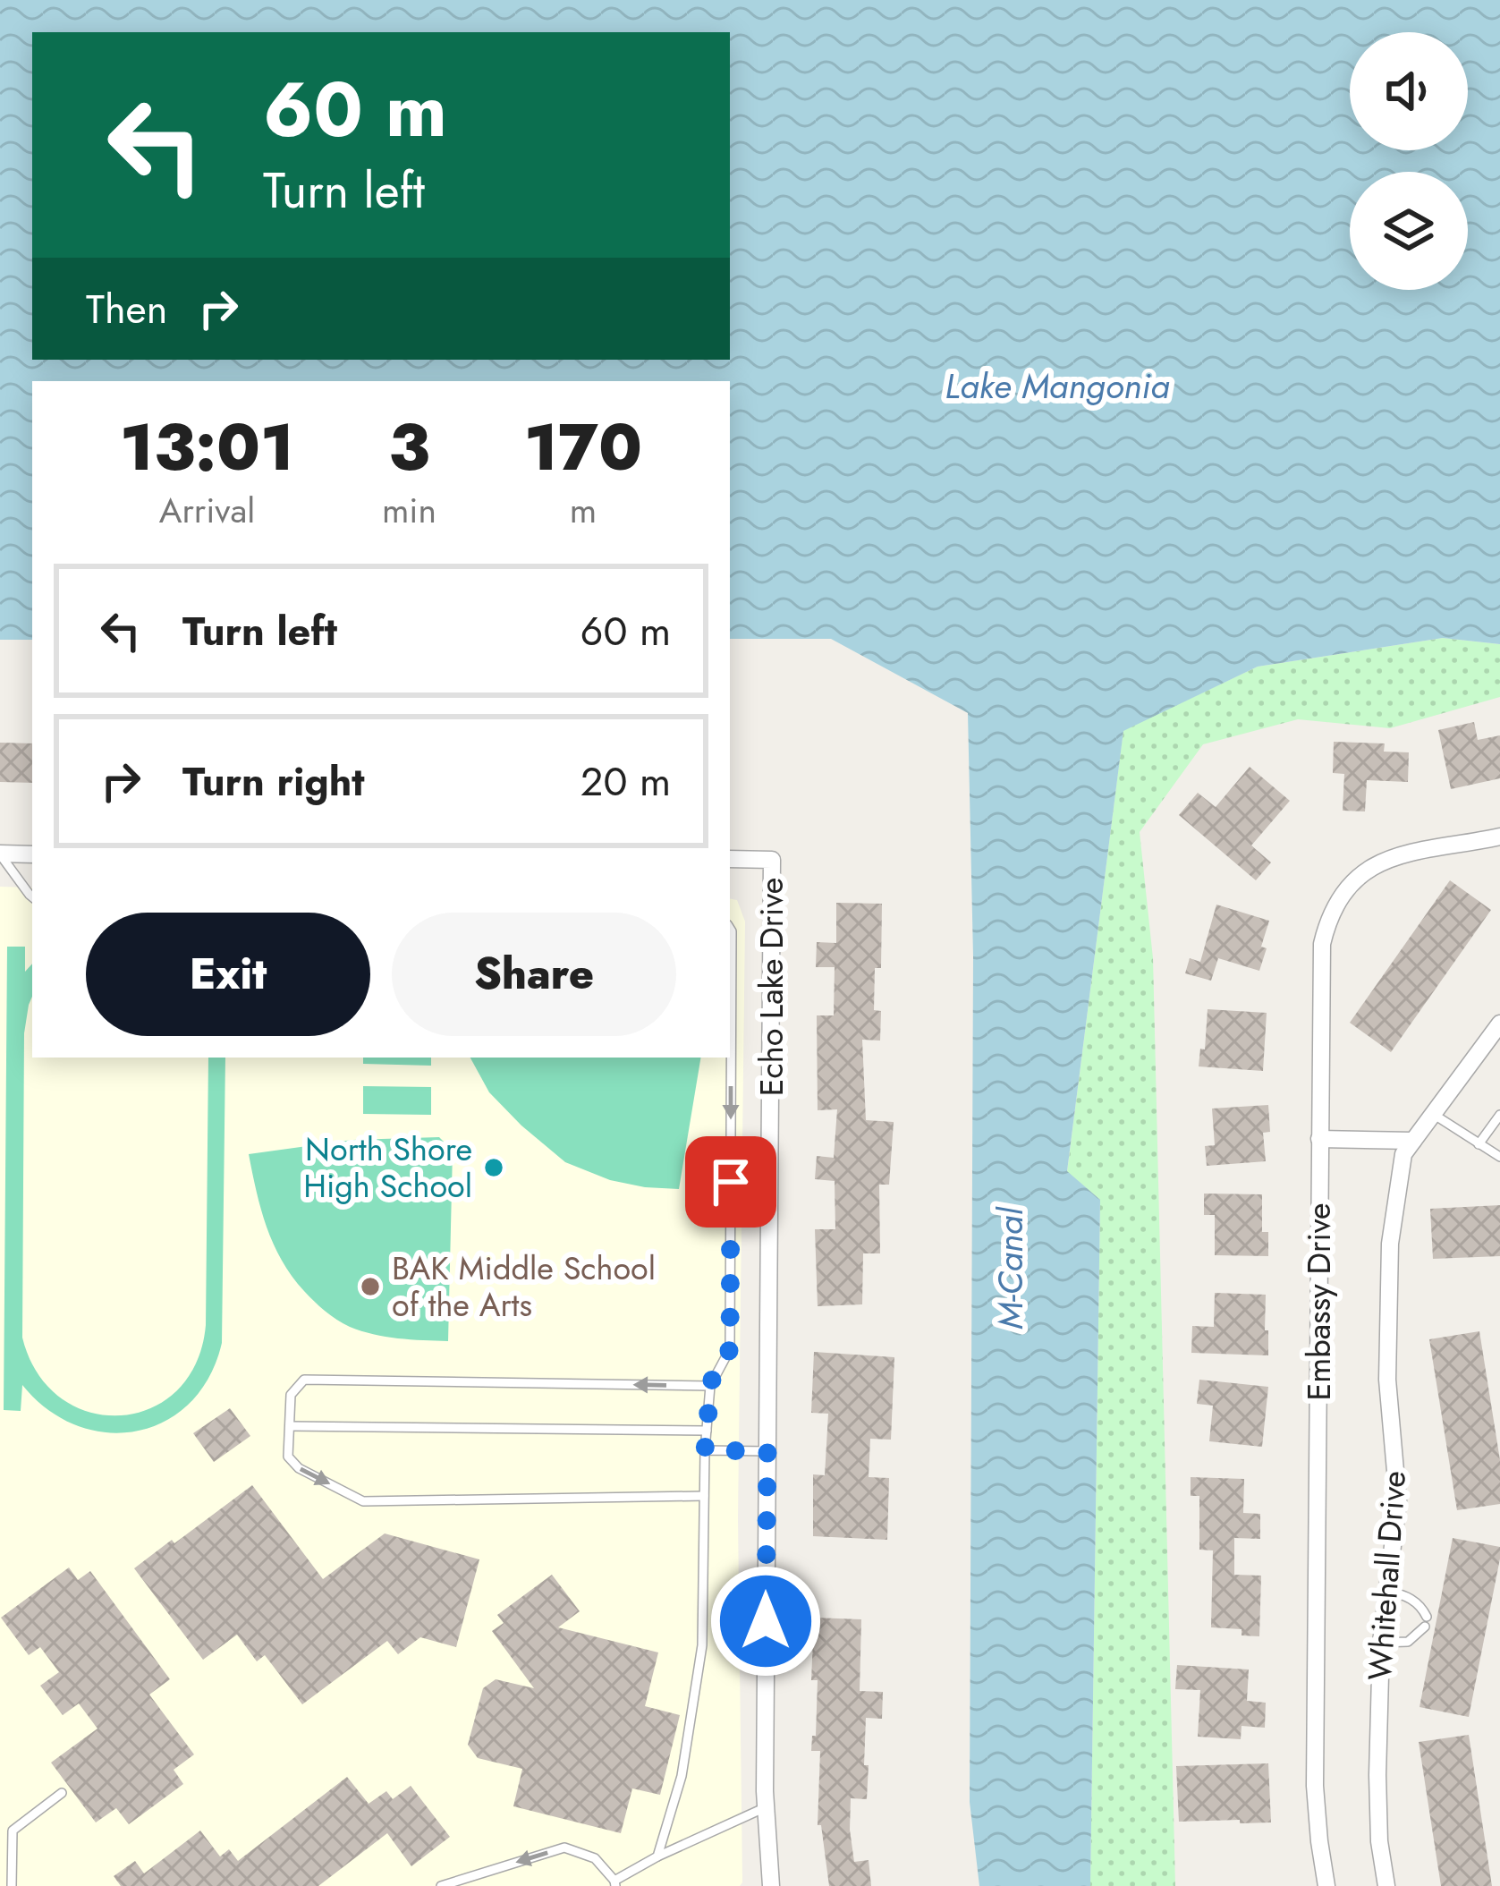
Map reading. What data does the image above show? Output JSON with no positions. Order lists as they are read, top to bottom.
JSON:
{
  "streets": {
    "street": ["Echo Lake Drive", "Embassy Drive", "Whitehall Drive"]
  },
  "water": ["Lake Mangonia", "M-Canal"],
  "places": ["North Shore High School", "BAK Middle School of the Arts"],
  "page": {
    "turn": ["60 m", "Turn left"],
    "then": "Then",
    "eta": [
      "13:01",
      "Arrival",
      "3",
      "min",
      "170",
      "m"
    ],
    "list": [
      {
        "name": "Turn left",
        "value": "60 m"
      },
      {
        "name": "Turn right",
        "value": "20 m"
      }
    ],
    "buttons": ["Exit", "Share"]
  }
}
